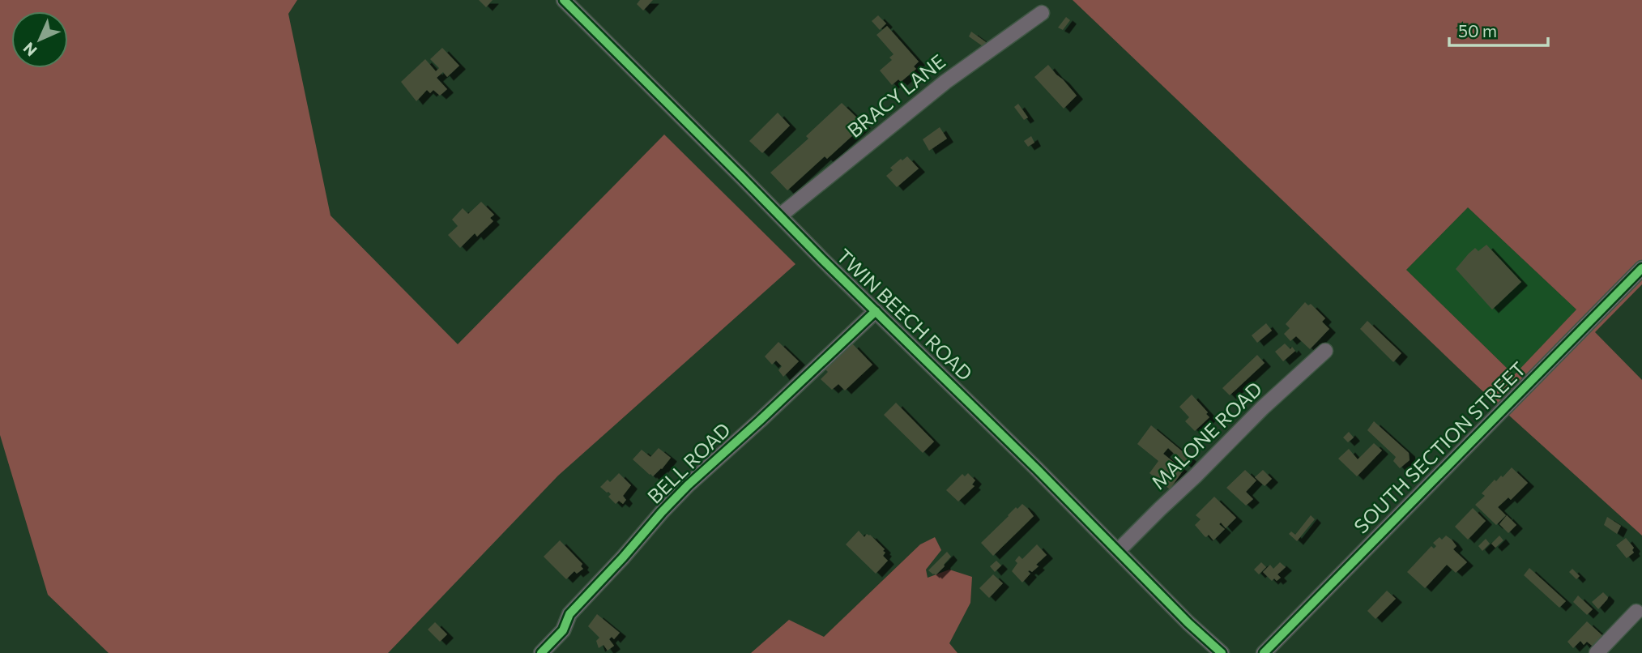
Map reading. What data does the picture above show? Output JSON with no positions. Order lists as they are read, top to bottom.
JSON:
{
  "streets": {
    "street": [
      "BRACY LANE",
      "TWIN BEECH ROAD",
      "MALONE ROAD",
      "SOUTH SECTION STREET",
      "BELL ROAD"
    ]
  },
  "crossings": [
    ["BRACY LANE", "TWIN BEECH ROAD"],
    ["TWIN BEECH ROAD", "MALONE ROAD"],
    ["TWIN BEECH ROAD", "BELL ROAD"]
  ],
  "scale_bar": "50 m",
  "north": "bottom left"
}
